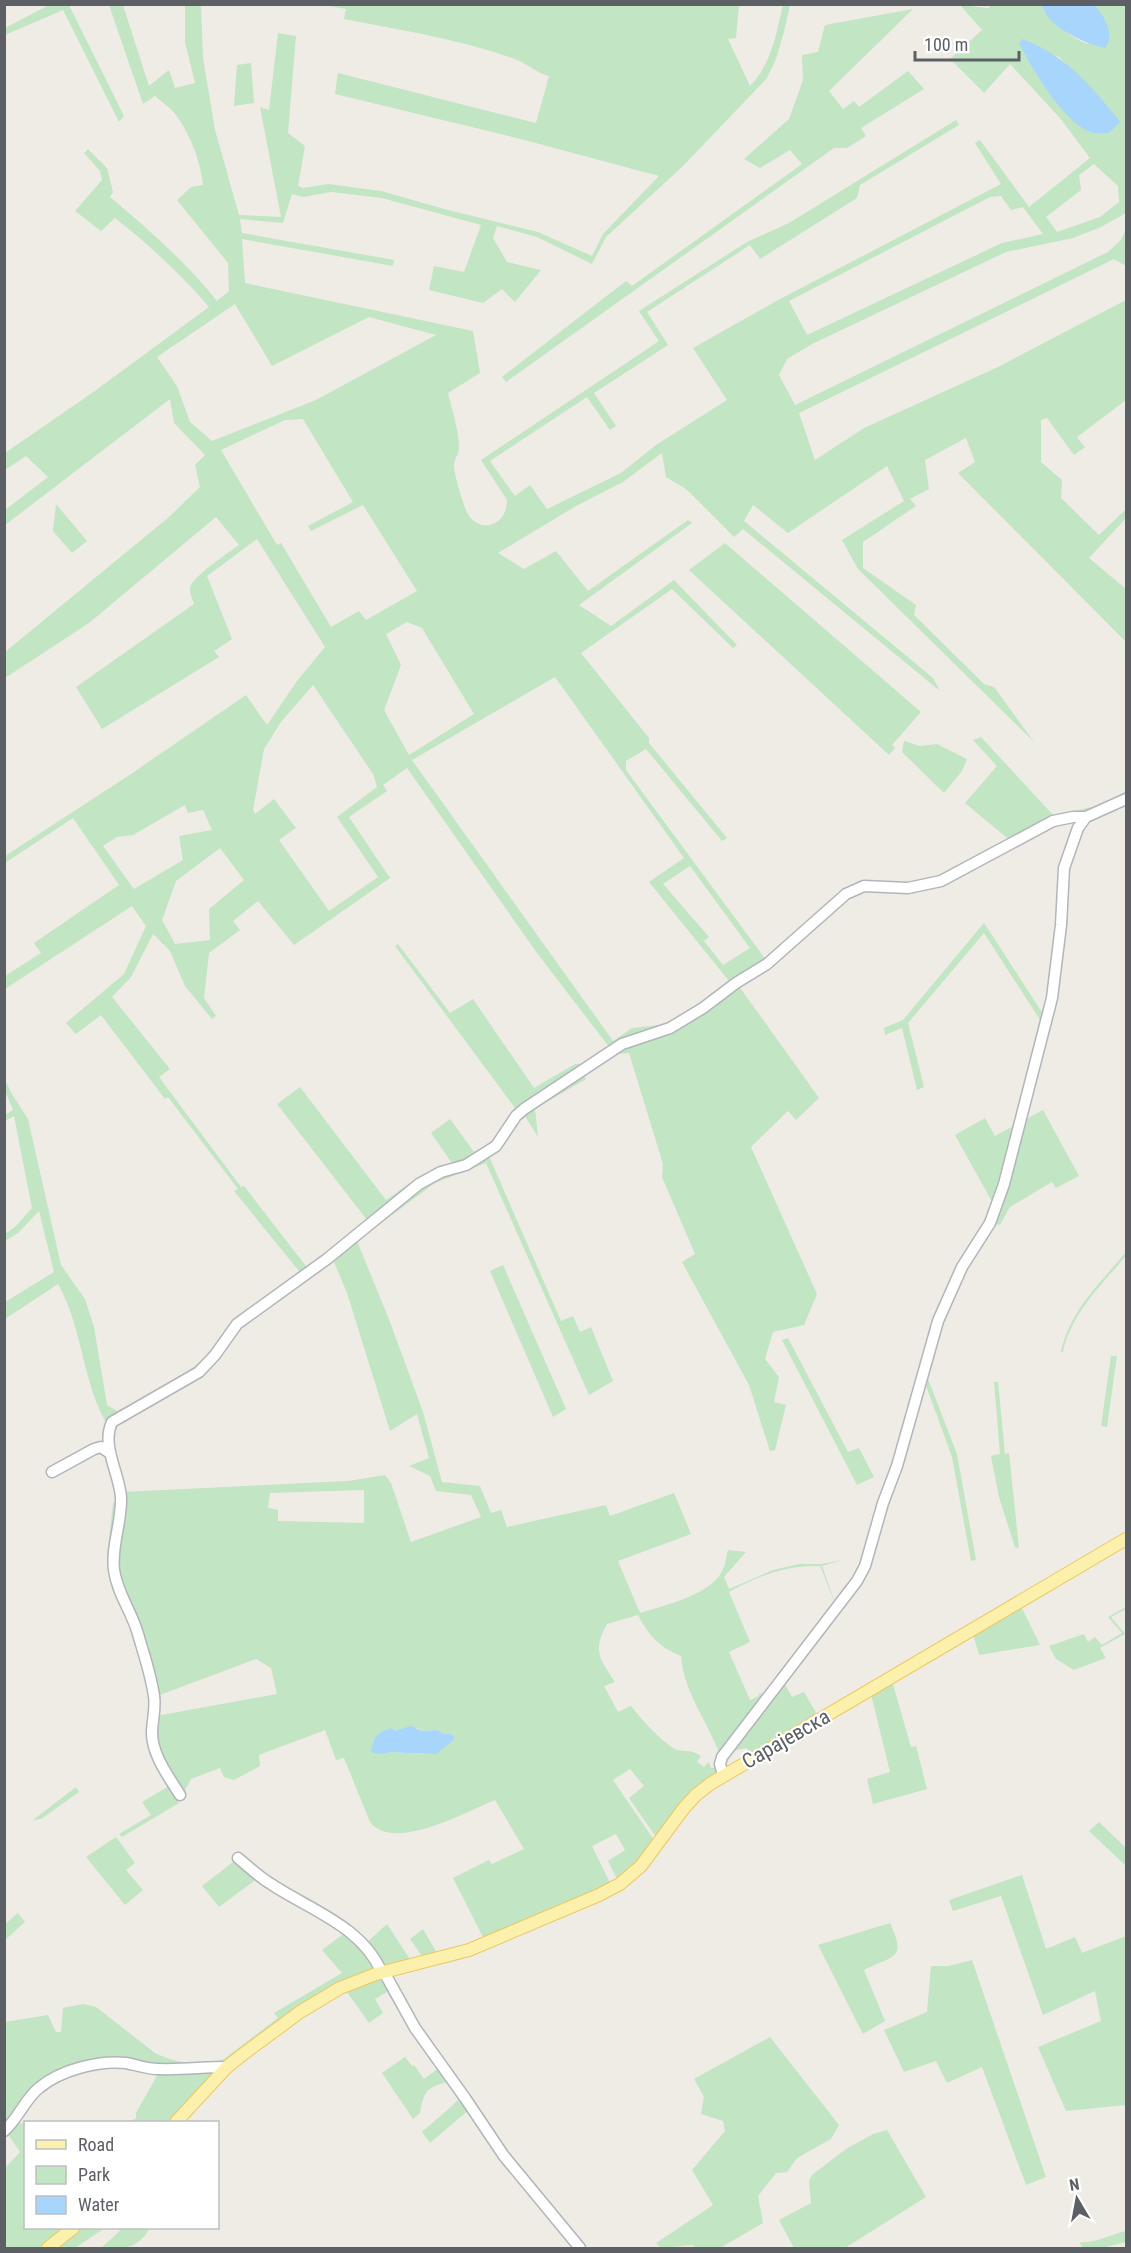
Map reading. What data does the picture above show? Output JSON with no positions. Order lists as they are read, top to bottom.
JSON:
{
  "streets": {
    "main road": ["Сарајевска"]
  },
  "legend": ["Road", "Park", "Water"],
  "scale_bar": "100 m",
  "north": "top"
}
